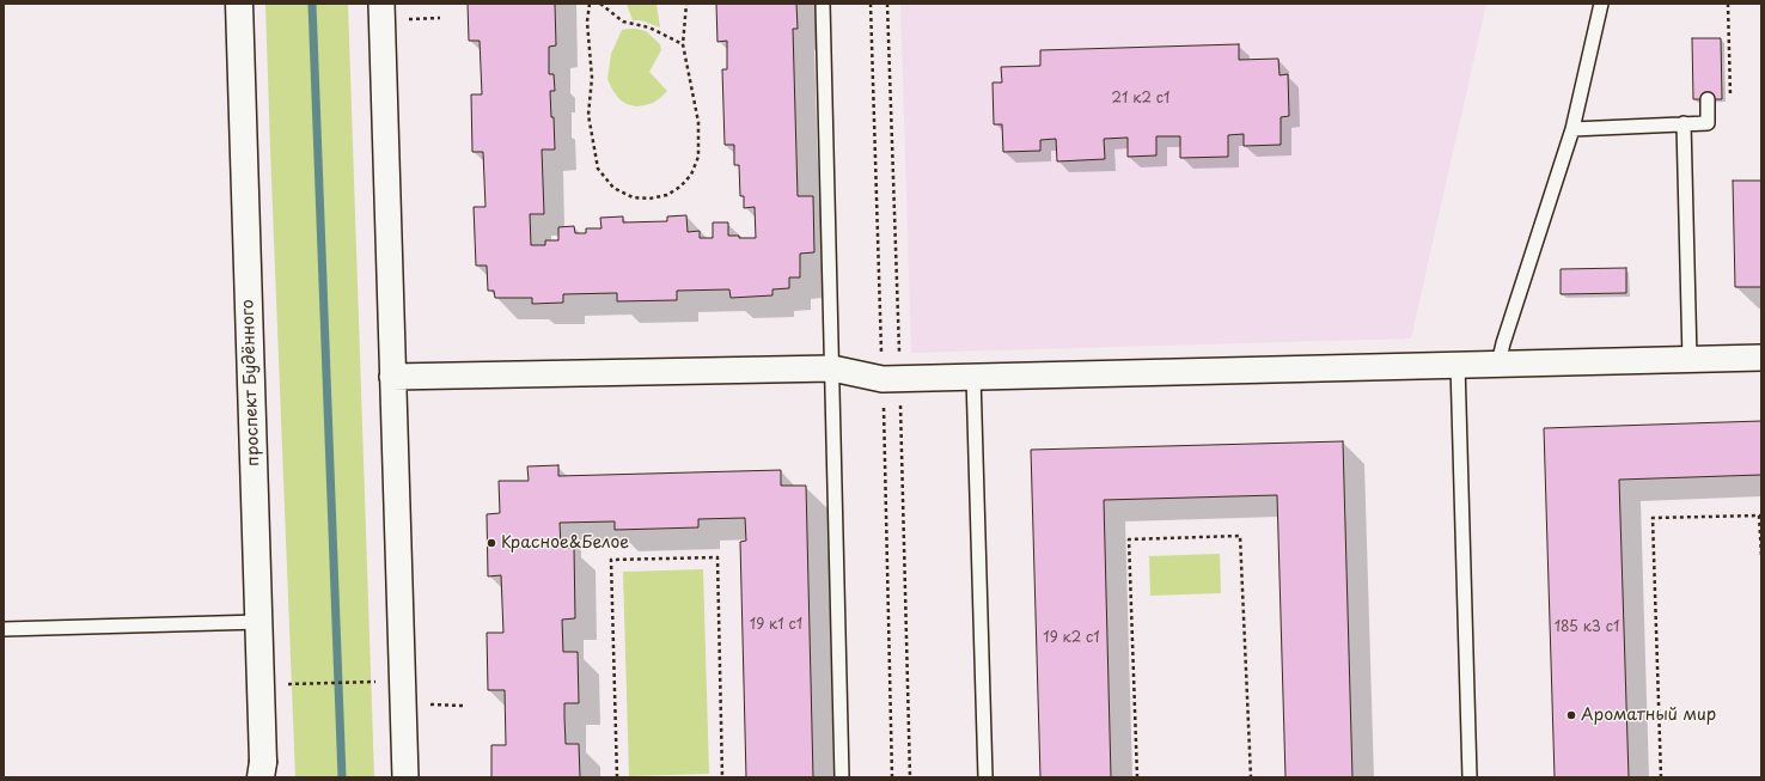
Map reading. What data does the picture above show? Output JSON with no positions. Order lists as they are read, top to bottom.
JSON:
{
  "streets": {
    "street": ["проспект Будённого"]
  },
  "places": ["Красное&Белое", "Ароматный мир"],
  "house_numbers": [
    "21 к2 с1",
    "19 к1 с1",
    "185 к3 с1",
    "19 к2 с1"
  ]
}
